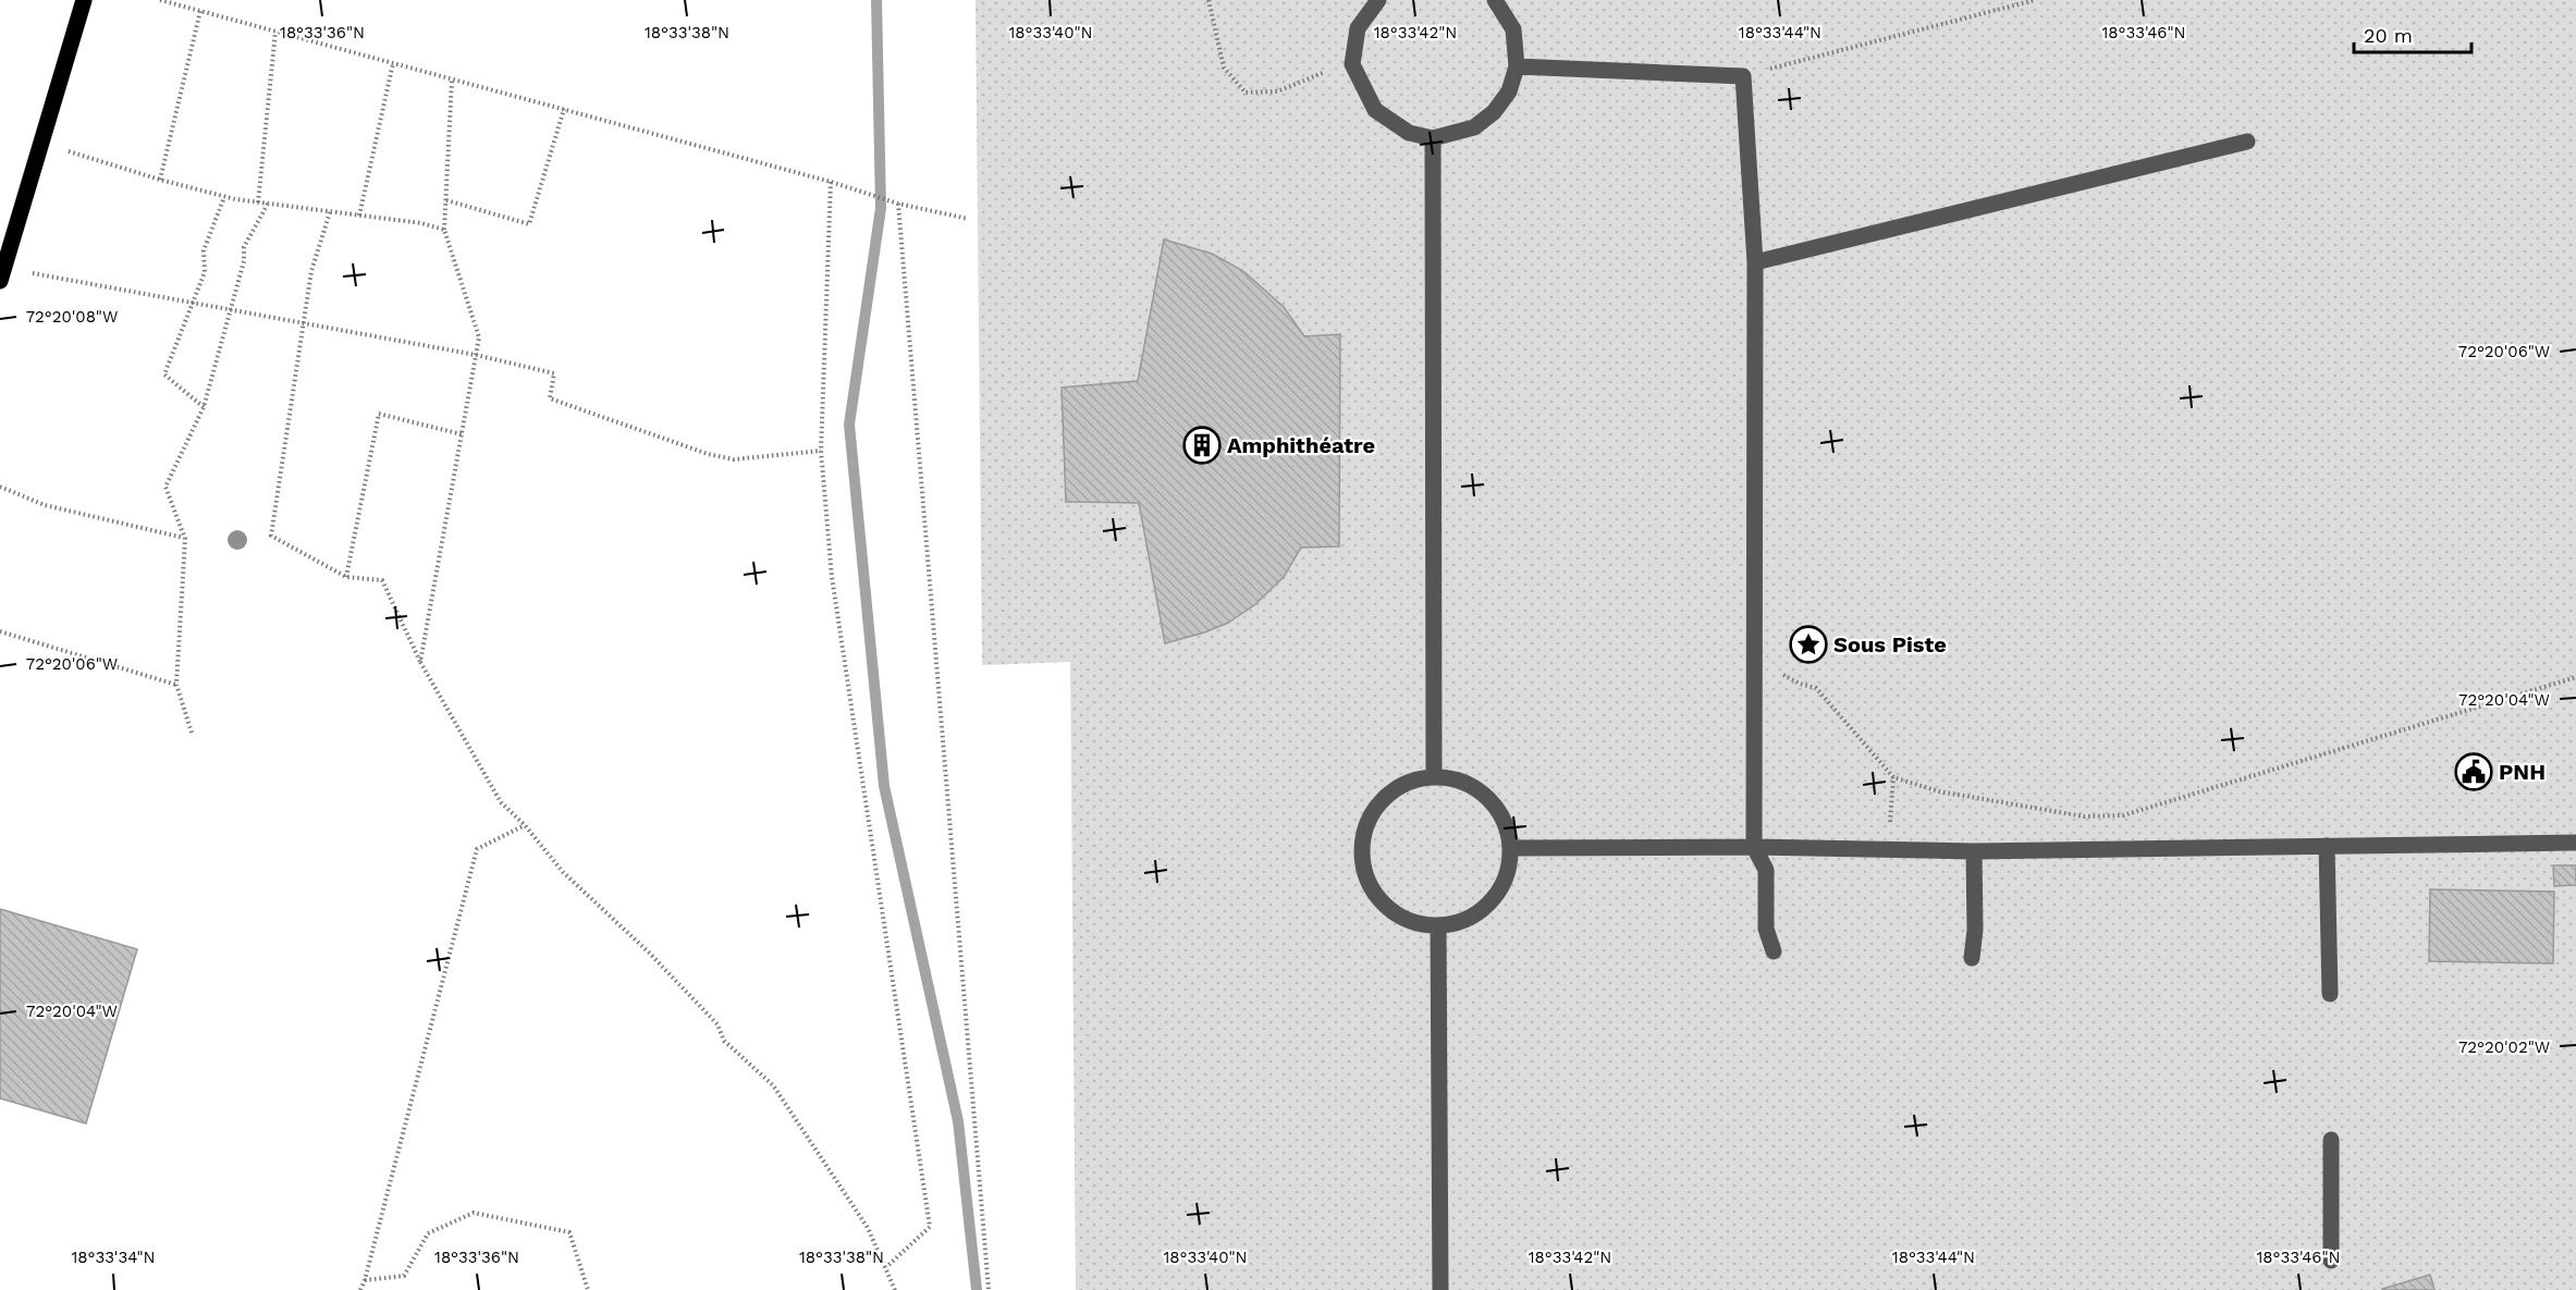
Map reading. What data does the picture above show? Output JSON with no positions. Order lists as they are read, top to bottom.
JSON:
{
  "places": {
    "building": ["Amphithéatre"],
    "place": ["Sous Piste"],
    "public building": ["PNH"]
  },
  "scale_bar": "20 m",
  "coordinates": [
    "18°33'36\"N",
    "18°33'38\"N",
    "18°33'40\"N",
    "18°33'42\"N",
    "18°33'44\"N",
    "18°33'46\"N",
    "72°20'08\"W",
    "72°20'06\"W",
    "72°20'04\"W",
    "72°20'02\"W",
    "18°33'34\"N"
  ]
}
